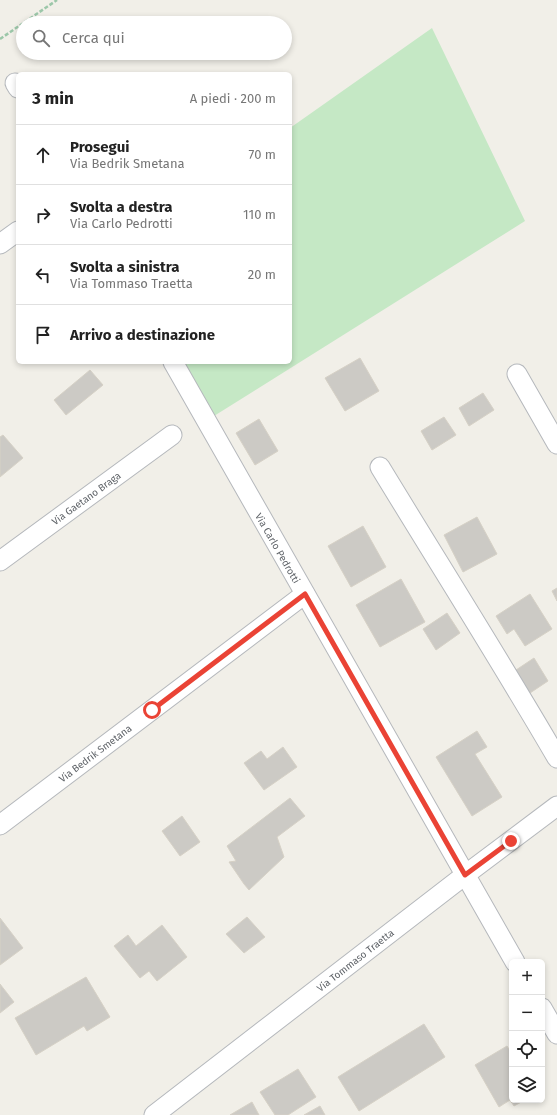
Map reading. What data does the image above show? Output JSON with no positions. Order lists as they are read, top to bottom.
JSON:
{
  "streets": {
    "street": [
      "Via Gaetano Braga",
      "Via Carlo Pedrotti",
      "Via Bedrik Smetana",
      "Via Tommaso Traetta"
    ]
  },
  "crossings": [
    ["Via Carlo Pedrotti", "Via Bedrik Smetana"],
    ["Via Carlo Pedrotti", "Via Tommaso Traetta"]
  ],
  "page": {
    "search": "Cerca qui",
    "heading": ["3 min", "A piedi · 200 m"],
    "list": [
      ["Prosegui", "Via Bedrik Smetana", "70 m"],
      ["Svolta a destra", "Via Carlo Pedrotti", "110 m"],
      ["Svolta a sinistra", "Via Tommaso Traetta", "20 m"],
      "Arrivo a destinazione"
    ],
    "map_buttons": ["+", "−"]
  }
}
